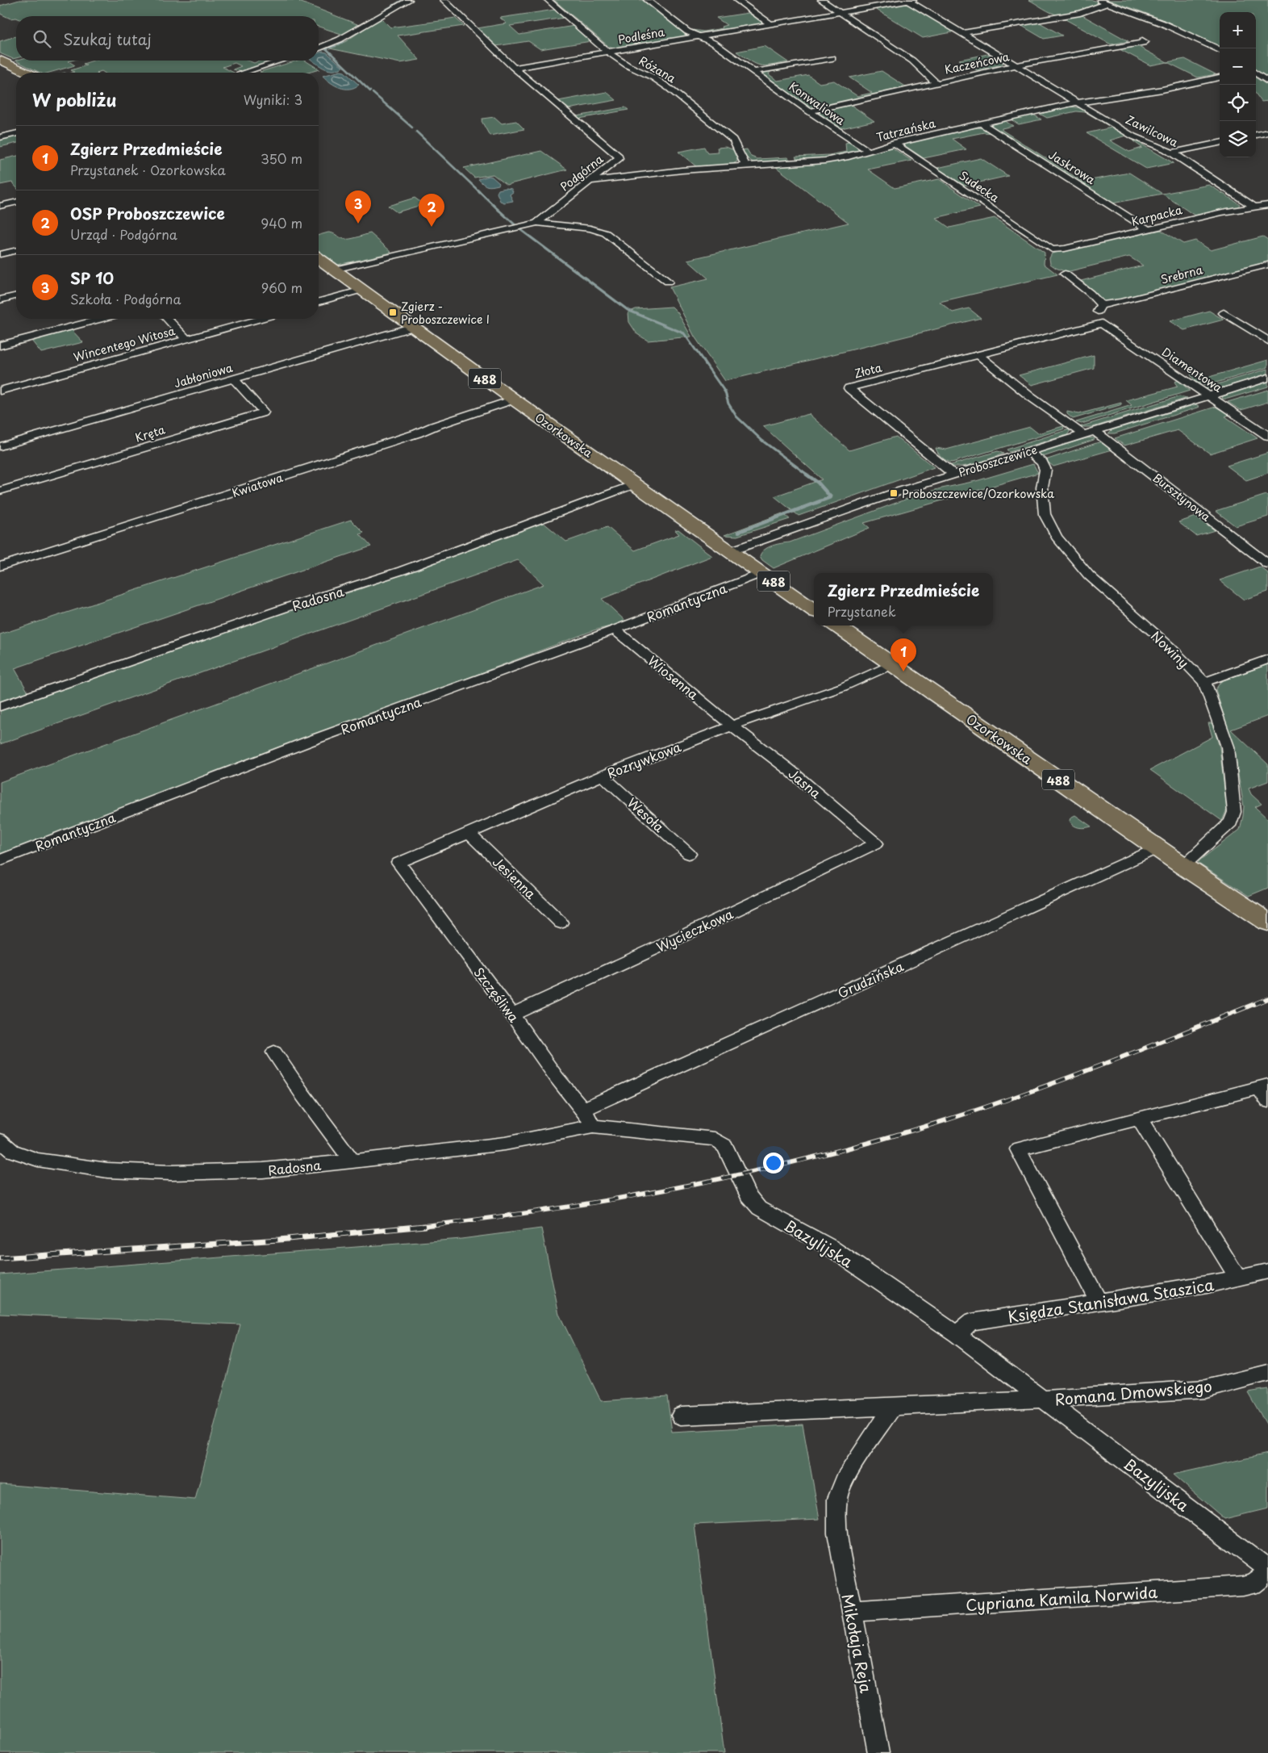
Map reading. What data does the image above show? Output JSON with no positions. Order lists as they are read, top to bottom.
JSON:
{
  "streets": {
    "main road": ["488", "Ozorkowska"],
    "street": [
      "Podleśna",
      "Kaczeńcowa",
      "Różana",
      "Konwaliowa",
      "Tatrzańska",
      "Zawilcowa",
      "Jaskrowa",
      "Podgórna",
      "Sudecka",
      "Karpacka",
      "Srebrna",
      "Wincentego Witosa",
      "Diamentowa",
      "Złota",
      "Jabłoniowa",
      "Kręta",
      "Proboszczewice",
      "Kwiatowa",
      "Bursztynowa",
      "Radosna",
      "Romantyczna",
      "Nowiny",
      "Wiosenna",
      "Rozrywkowa",
      "Jasna",
      "Wesoła",
      "Jesienna",
      "Wycieczkowa",
      "Grudzińska",
      "Szczęśliwa",
      "Bazylijska",
      "Księdza Stanisława Staszica",
      "Romana Dmowskiego",
      "Cypriana Kamila Norwida",
      "Mikołaja Reja"
    ]
  },
  "crossings": [
    ["Podleśna", "Różana"],
    ["Podleśna", "Konwaliowa"],
    ["Podleśna", "Podgórna"],
    ["Kaczeńcowa", "Konwaliowa"],
    ["Kaczeńcowa", "Zawilcowa"],
    ["Różana", "Tatrzańska"],
    ["Konwaliowa", "Tatrzańska"],
    ["Tatrzańska", "Zawilcowa"],
    ["Tatrzańska", "Jaskrowa"],
    ["Tatrzańska", "Podgórna"],
    ["Tatrzańska", "Sudecka"],
    ["Zawilcowa", "Karpacka"],
    ["Jaskrowa", "Karpacka"],
    ["Podgórna", "Ozorkowska"],
    ["Sudecka", "Karpacka"],
    ["Diamentowa", "Złota"],
    ["Diamentowa", "Proboszczewice"],
    ["Złota", "Proboszczewice"],
    ["Jabłoniowa", "Kręta"],
    ["Jabłoniowa", "Ozorkowska"],
    ["Ozorkowska", "Proboszczewice"],
    ["Ozorkowska", "Kwiatowa"],
    ["Ozorkowska", "Radosna"],
    ["Ozorkowska", "Romantyczna"],
    ["Ozorkowska", "Nowiny"],
    ["Ozorkowska", "Rozrywkowa"],
    ["Ozorkowska", "Grudzińska"],
    ["Proboszczewice", "Bursztynowa"],
    ["Proboszczewice", "Nowiny"],
    ["Radosna", "Szczęśliwa"],
    ["Radosna", "Bazylijska"],
    ["Romantyczna", "Wiosenna"],
    ["Wiosenna", "Rozrywkowa"],
    ["Wiosenna", "Jasna"],
    ["Rozrywkowa", "Jasna"],
    ["Rozrywkowa", "Wesoła"],
    ["Rozrywkowa", "Jesienna"],
    ["Rozrywkowa", "Szczęśliwa"],
    ["Jasna", "Wycieczkowa"],
    ["Wycieczkowa", "Szczęśliwa"],
    ["Grudzińska", "Szczęśliwa"],
    ["Szczęśliwa", "Bazylijska"],
    ["Bazylijska", "Księdza Stanisława Staszica"],
    ["Bazylijska", "Romana Dmowskiego"],
    ["Cypriana Kamila Norwida", "Mikołaja Reja"]
  ],
  "places": {
    "transit": ["Zgierz - Proboszczewice I", "Proboszczewice/Ozorkowska"]
  },
  "page": {
    "map_buttons": ["+", "−"],
    "search": "Szukaj tutaj",
    "heading": ["W pobliżu", "Wyniki: 3"],
    "list": [
      {
        "mark": "1",
        "name": "Zgierz Przedmieście",
        "note": "Przystanek · Ozorkowska",
        "value": "350 m"
      },
      {
        "mark": "2",
        "name": "OSP Proboszczewice",
        "note": "Urząd · Podgórna",
        "value": "940 m"
      },
      {
        "mark": "3",
        "name": "SP 10",
        "note": "Szkoła · Podgórna",
        "value": "960 m"
      }
    ],
    "pins": ["3", "2", "1"],
    "popup": ["Zgierz Przedmieście", "Przystanek"]
  }
}
